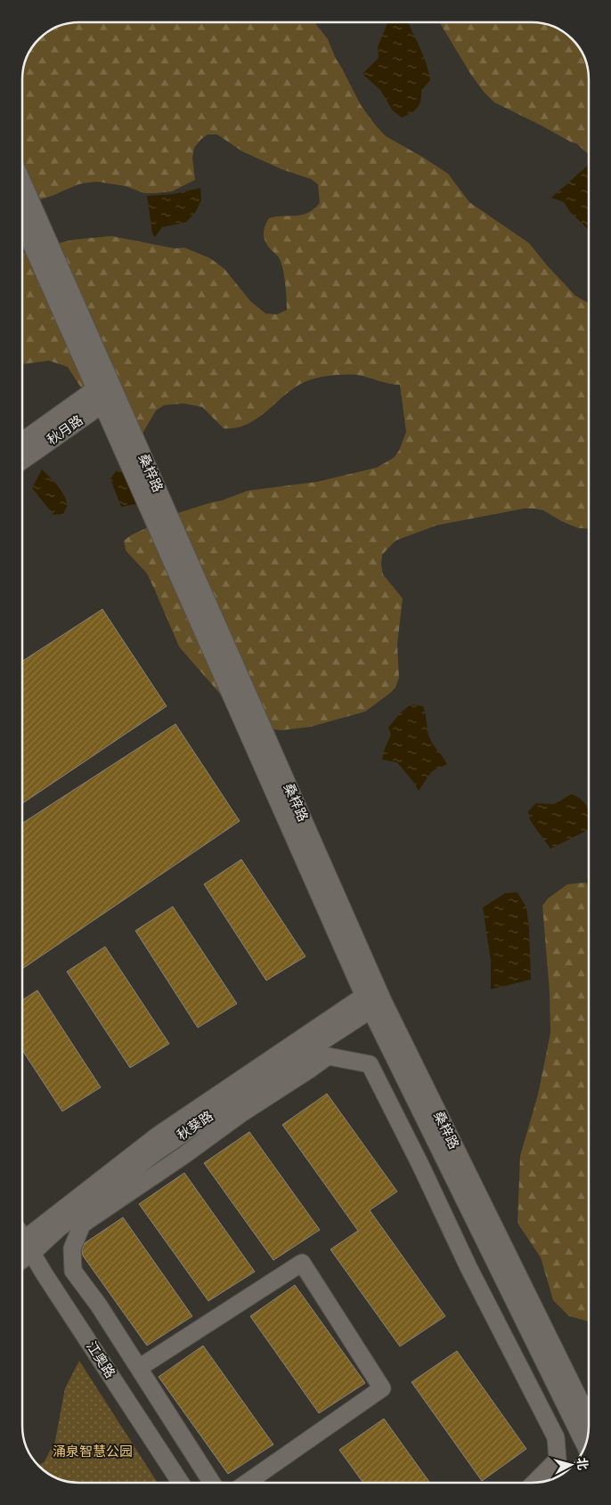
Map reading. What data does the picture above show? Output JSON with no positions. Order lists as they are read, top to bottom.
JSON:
{
  "streets": {
    "street": [
      "秋月路",
      "桑梓路",
      "秋葵路",
      "江奥路"
    ]
  },
  "crossings": [
    ["秋月路", "桑梓路"],
    ["桑梓路", "秋葵路"]
  ],
  "parks": ["涌泉智慧公园"],
  "north": "right"
}
